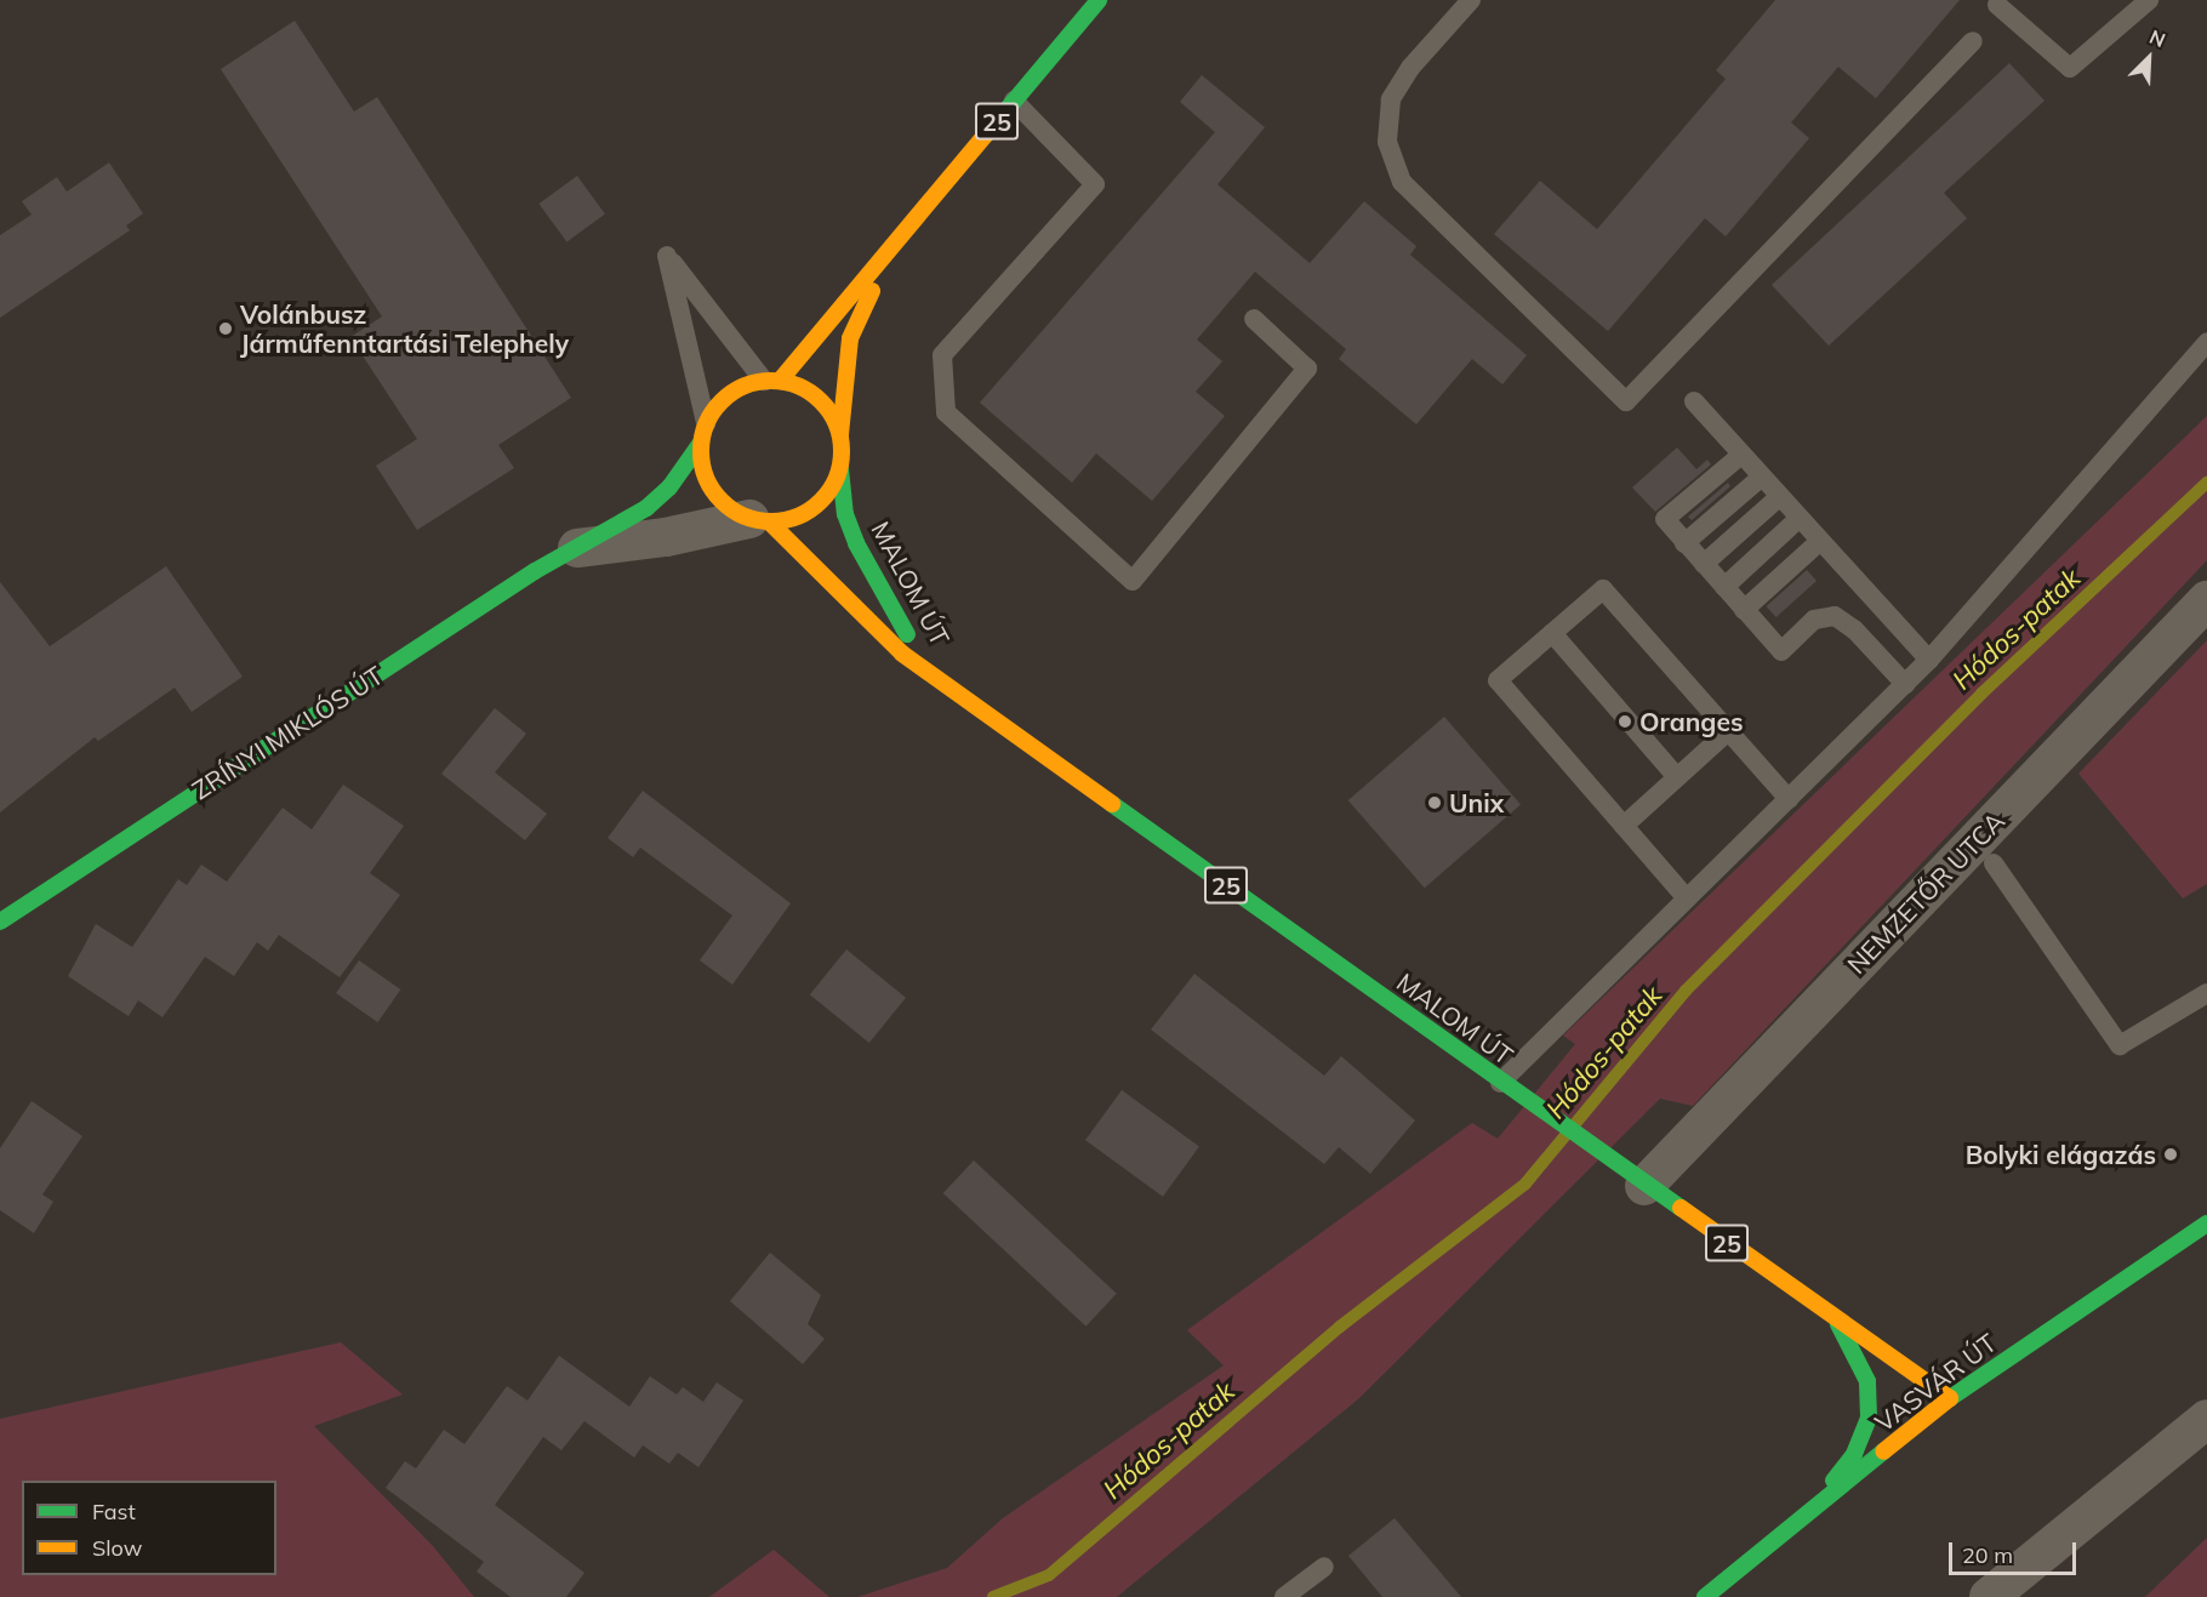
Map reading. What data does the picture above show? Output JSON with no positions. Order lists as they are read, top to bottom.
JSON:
{
  "streets": {
    "main road": [
      "25",
      "MALOM ÚT",
      "ZRÍNYI MIKLÓS ÚT",
      "VASVÁR ÚT"
    ],
    "street": ["NEMZETŐR UTCA"]
  },
  "crossings": [
    ["25", "MALOM ÚT"],
    ["25", "ZRÍNYI MIKLÓS ÚT"],
    ["25", "VASVÁR ÚT"],
    ["MALOM ÚT", "ZRÍNYI MIKLÓS ÚT"],
    ["MALOM ÚT", "NEMZETŐR UTCA"],
    ["MALOM ÚT", "VASVÁR ÚT"]
  ],
  "water": ["Hódos-patak"],
  "places": [
    "Volánbusz Járműfenntartási Telephely",
    "Oranges",
    "Unix",
    "Bolyki elágazás"
  ],
  "legend": ["Fast", "Slow"],
  "scale_bar": "20 m",
  "north": "top right"
}
